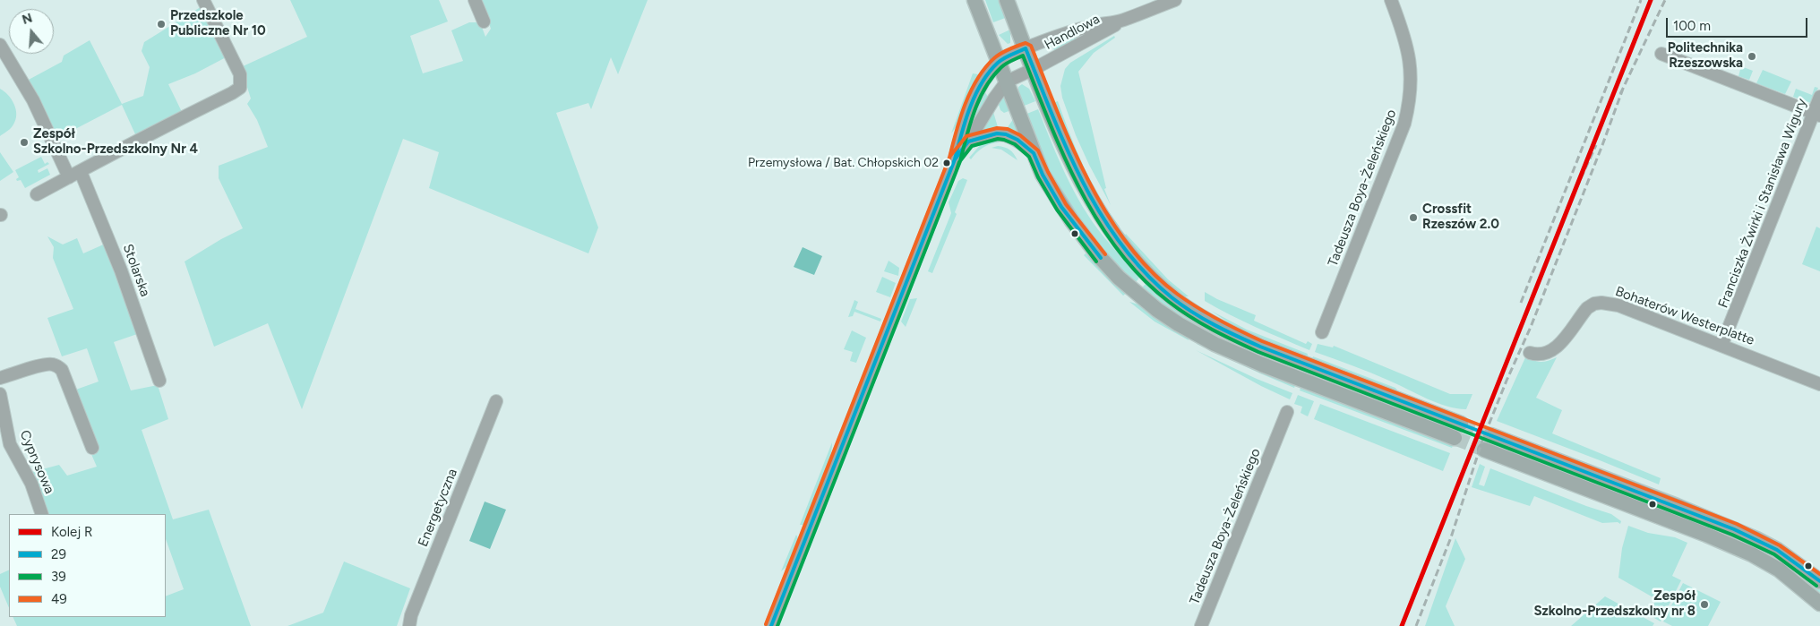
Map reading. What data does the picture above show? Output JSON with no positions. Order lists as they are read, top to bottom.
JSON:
{
  "streets": {
    "street": [
      "Handlowa",
      "Tadeusza Boya-Żeleńskiego",
      "Franciszka Żwirki i Stanisława Wigury",
      "Stolarska",
      "Bohaterów Westerplatte",
      "Cyprysowa",
      "Energetyczna"
    ]
  },
  "crossings": [
    ["Franciszka Żwirki i Stanisława Wigury", "Bohaterów Westerplatte"]
  ],
  "places": [
    "Przedszkole Publiczne Nr 10",
    "Politechnika Rzeszowska",
    "Zespół Szkolno-Przedszkolny Nr 4",
    "Przemysłowa / Bat. Chłopskich 02",
    "Crossfit Rzeszów 2.0",
    "Zespół Szkolno-Przedszkolny nr 8"
  ],
  "lines": [
    "rail line R",
    "transit line 49",
    "transit line 29",
    "transit line 39"
  ],
  "legend": [
    "Kolej R",
    "29",
    "39",
    "49"
  ],
  "scale_bar": "100 m",
  "north": "top"
}
